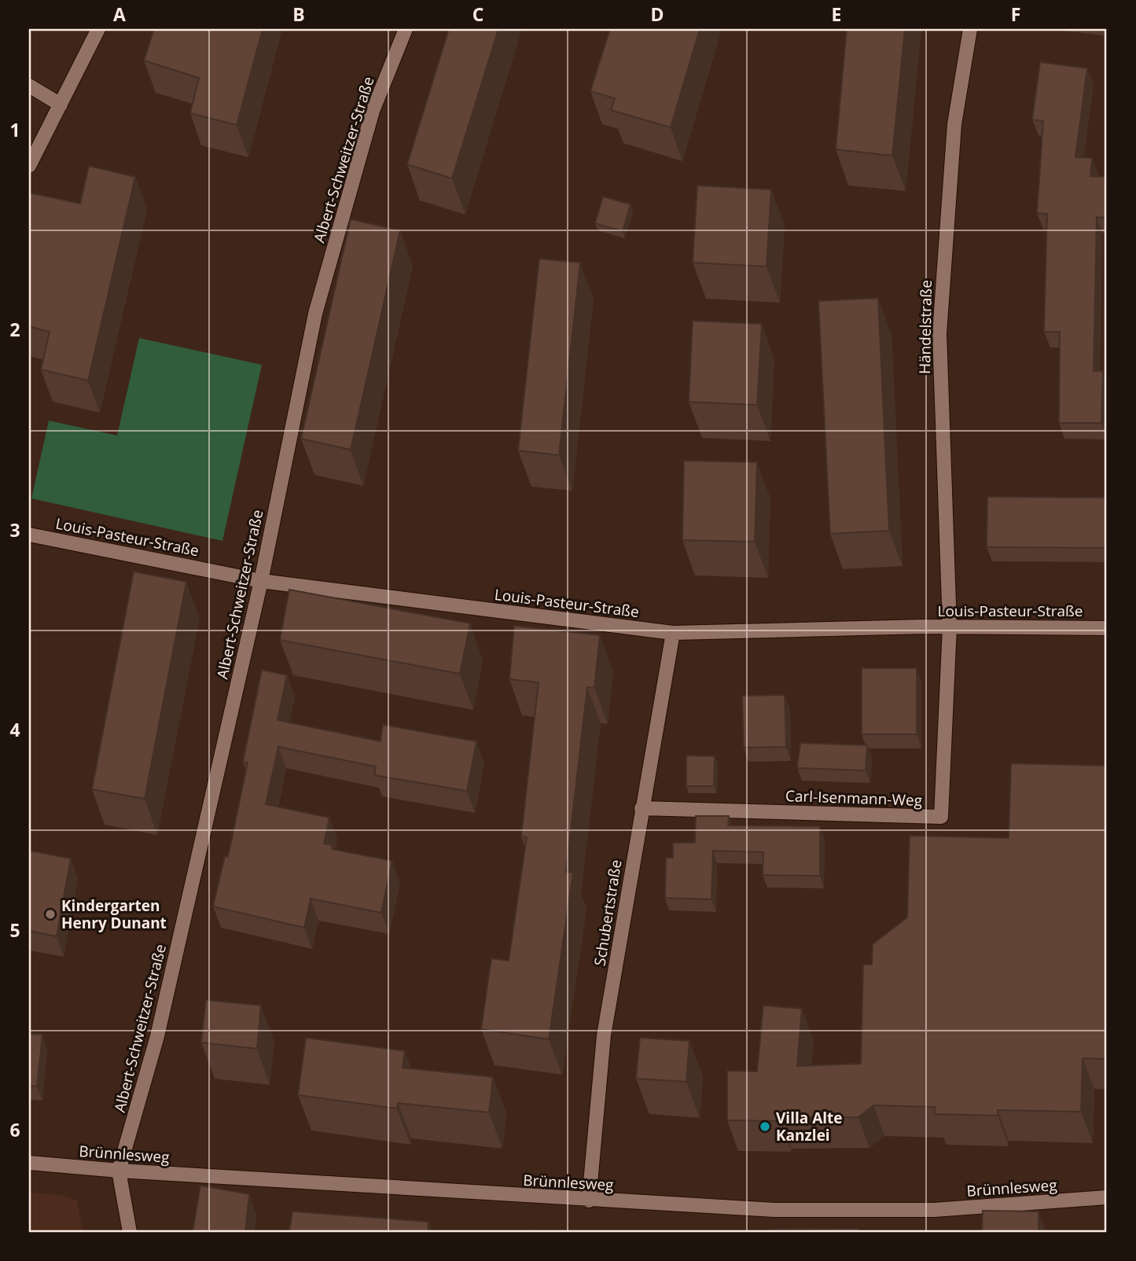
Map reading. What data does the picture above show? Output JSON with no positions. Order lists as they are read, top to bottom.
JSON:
{
  "streets": {
    "street": [
      "Albert-Schweitzer-Straße",
      "Händelstraße",
      "Louis-Pasteur-Straße",
      "Carl-Isenmann-Weg",
      "Schubertstraße",
      "Brünnlesweg"
    ]
  },
  "crossings": [
    ["Albert-Schweitzer-Straße", "Louis-Pasteur-Straße"],
    ["Albert-Schweitzer-Straße", "Brünnlesweg"],
    ["Händelstraße", "Louis-Pasteur-Straße"],
    ["Händelstraße", "Carl-Isenmann-Weg"],
    ["Louis-Pasteur-Straße", "Carl-Isenmann-Weg"],
    ["Louis-Pasteur-Straße", "Schubertstraße"],
    ["Carl-Isenmann-Weg", "Schubertstraße"],
    ["Schubertstraße", "Brünnlesweg"]
  ],
  "places": ["Kindergarten Henry Dunant", "Villa Alte Kanzlei"],
  "grid": {
    "columns": [
      "A",
      "B",
      "C",
      "D",
      "E",
      "F"
    ],
    "rows": [
      "1",
      "2",
      "3",
      "4",
      "5",
      "6"
    ]
  }
}
